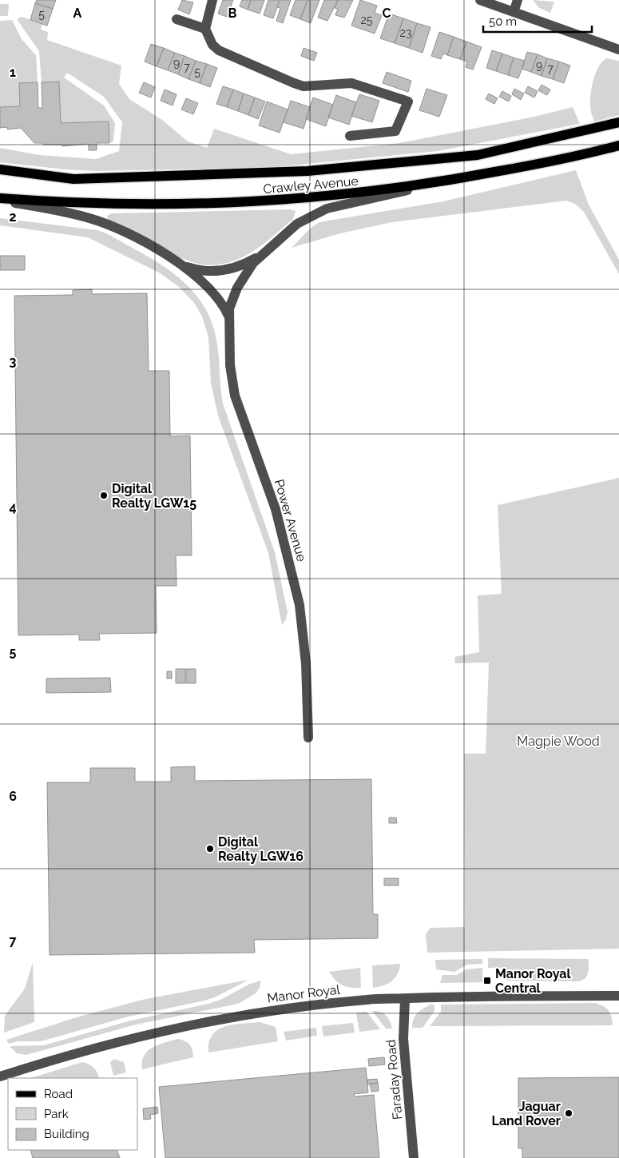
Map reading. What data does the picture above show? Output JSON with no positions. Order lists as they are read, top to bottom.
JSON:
{
  "streets": {
    "main road": ["Crawley Avenue"],
    "street": ["Power Avenue", "Manor Royal", "Faraday Road"]
  },
  "crossings": [
    ["Manor Royal", "Faraday Road"]
  ],
  "parks": ["Magpie Wood"],
  "places": {
    "other": ["Digital Realty LGW15", "Digital Realty LGW16", "Jaguar Land Rover"],
    "transit": ["Manor Royal Central"]
  },
  "house_numbers": [
    "5",
    "25",
    "23",
    "9",
    "9",
    "7",
    "7",
    "5"
  ],
  "legend": ["Road", "Park", "Building"],
  "scale_bar": "50 m",
  "grid": {
    "columns": ["A", "B", "C"],
    "rows": [
      "1",
      "2",
      "3",
      "4",
      "5",
      "6",
      "7"
    ]
  }
}
